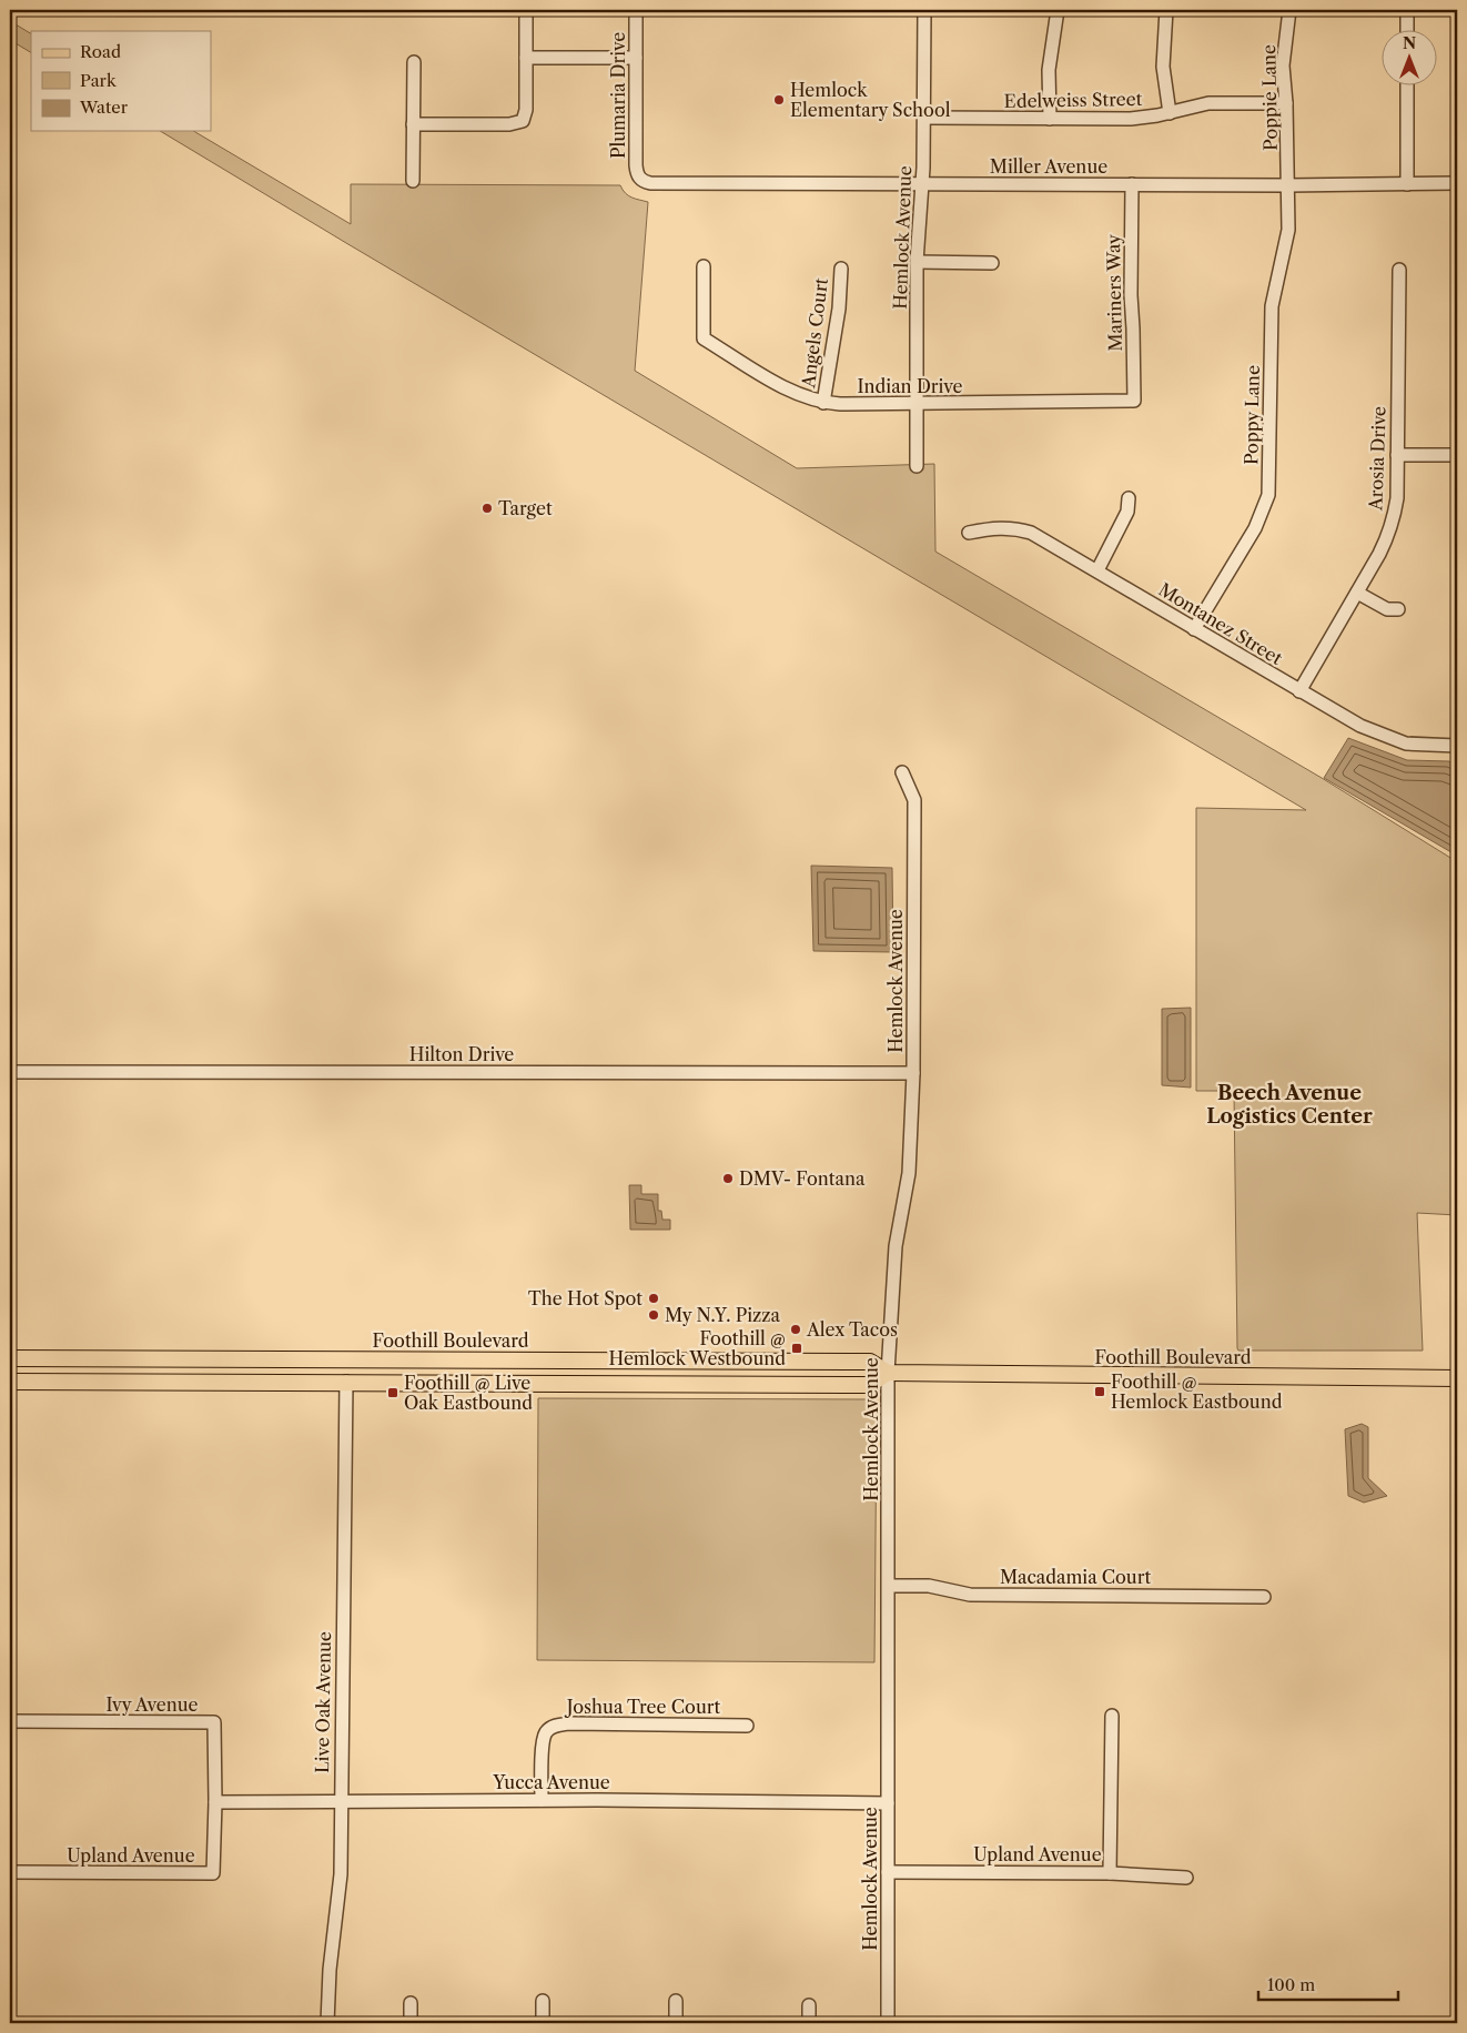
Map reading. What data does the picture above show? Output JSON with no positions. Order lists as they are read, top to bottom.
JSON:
{
  "streets": {
    "main road": ["Foothill Boulevard"],
    "street": [
      "Plumaria Drive",
      "Poppie Lane",
      "Edelweiss Street",
      "Miller Avenue",
      "Hemlock Avenue",
      "Mariners Way",
      "Angels Court",
      "Indian Drive",
      "Poppy Lane",
      "Arosia Drive",
      "Montanez Street",
      "Hilton Drive",
      "Macadamia Court",
      "Live Oak Avenue",
      "Ivy Avenue",
      "Joshua Tree Court",
      "Yucca Avenue",
      "Upland Avenue"
    ]
  },
  "crossings": [
    ["Plumaria Drive", "Miller Avenue"],
    ["Poppie Lane", "Edelweiss Street"],
    ["Poppie Lane", "Miller Avenue"],
    ["Poppie Lane", "Poppy Lane"],
    ["Edelweiss Street", "Hemlock Avenue"],
    ["Miller Avenue", "Hemlock Avenue"],
    ["Miller Avenue", "Mariners Way"],
    ["Miller Avenue", "Poppy Lane"],
    ["Hemlock Avenue", "Indian Drive"],
    ["Hemlock Avenue", "Hilton Drive"],
    ["Hemlock Avenue", "Foothill Boulevard"],
    ["Hemlock Avenue", "Macadamia Court"],
    ["Hemlock Avenue", "Yucca Avenue"],
    ["Hemlock Avenue", "Upland Avenue"],
    ["Mariners Way", "Indian Drive"],
    ["Angels Court", "Indian Drive"],
    ["Poppy Lane", "Montanez Street"],
    ["Arosia Drive", "Montanez Street"],
    ["Foothill Boulevard", "Live Oak Avenue"],
    ["Live Oak Avenue", "Yucca Avenue"],
    ["Ivy Avenue", "Yucca Avenue"],
    ["Ivy Avenue", "Upland Avenue"],
    ["Joshua Tree Court", "Yucca Avenue"],
    ["Yucca Avenue", "Upland Avenue"]
  ],
  "districts": ["Beech Avenue Logistics Center"],
  "places": {
    "other": [
      "Hemlock Elementary School",
      "Target",
      "DMV- Fontana",
      "The Hot Spot",
      "My N.Y. Pizza",
      "Alex Tacos"
    ],
    "transit": ["Foothill @ Hemlock Westbound", "Foothill @ Hemlock Eastbound", "Foothill @ Live Oak Eastbound"]
  },
  "legend": ["Road", "Park", "Water"],
  "scale_bar": "100 m",
  "north": "top"
}
